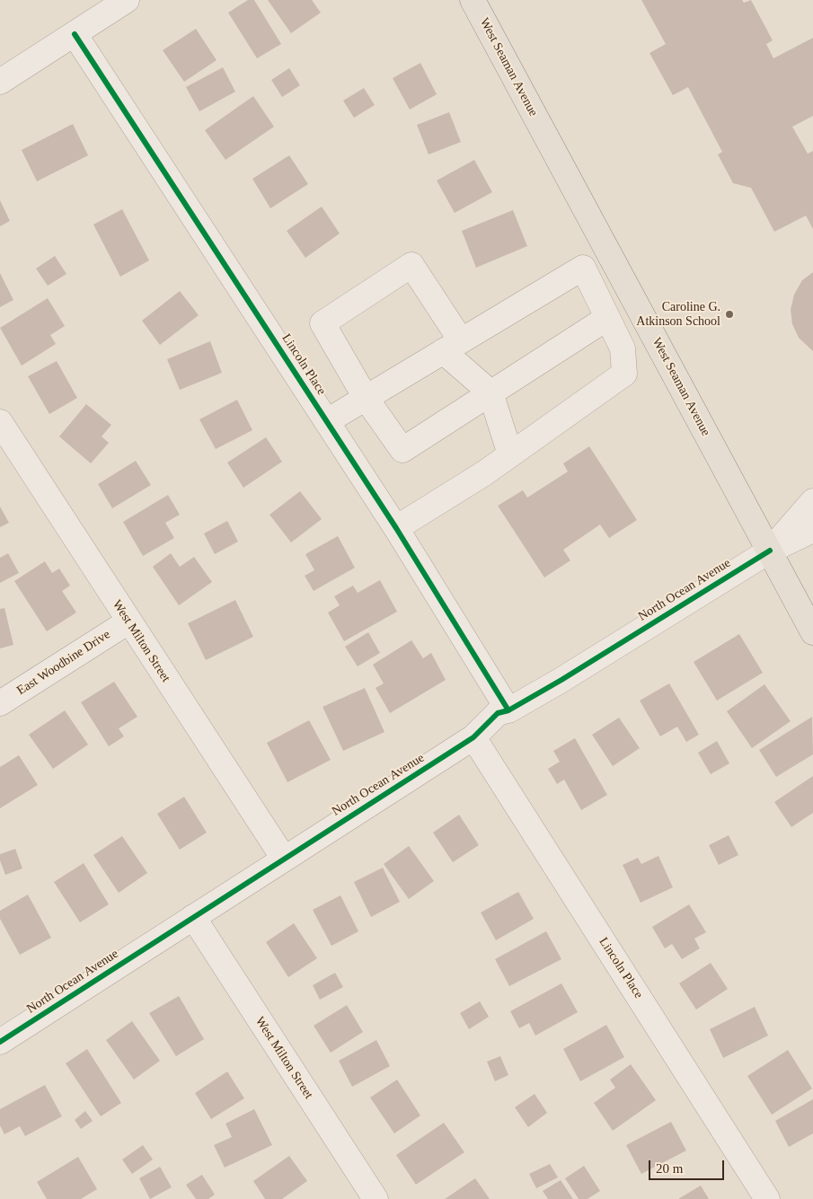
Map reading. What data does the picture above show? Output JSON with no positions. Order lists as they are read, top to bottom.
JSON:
{
  "streets": {
    "main road": ["West Seaman Avenue"],
    "street": [
      "Lincoln Place",
      "North Ocean Avenue",
      "West Milton Street",
      "East Woodbine Drive"
    ]
  },
  "crossings": [
    ["West Seaman Avenue", "North Ocean Avenue"],
    ["Lincoln Place", "North Ocean Avenue"],
    ["North Ocean Avenue", "West Milton Street"],
    ["West Milton Street", "East Woodbine Drive"]
  ],
  "places": ["Caroline G. Atkinson School"],
  "scale_bar": "20 m"
}
